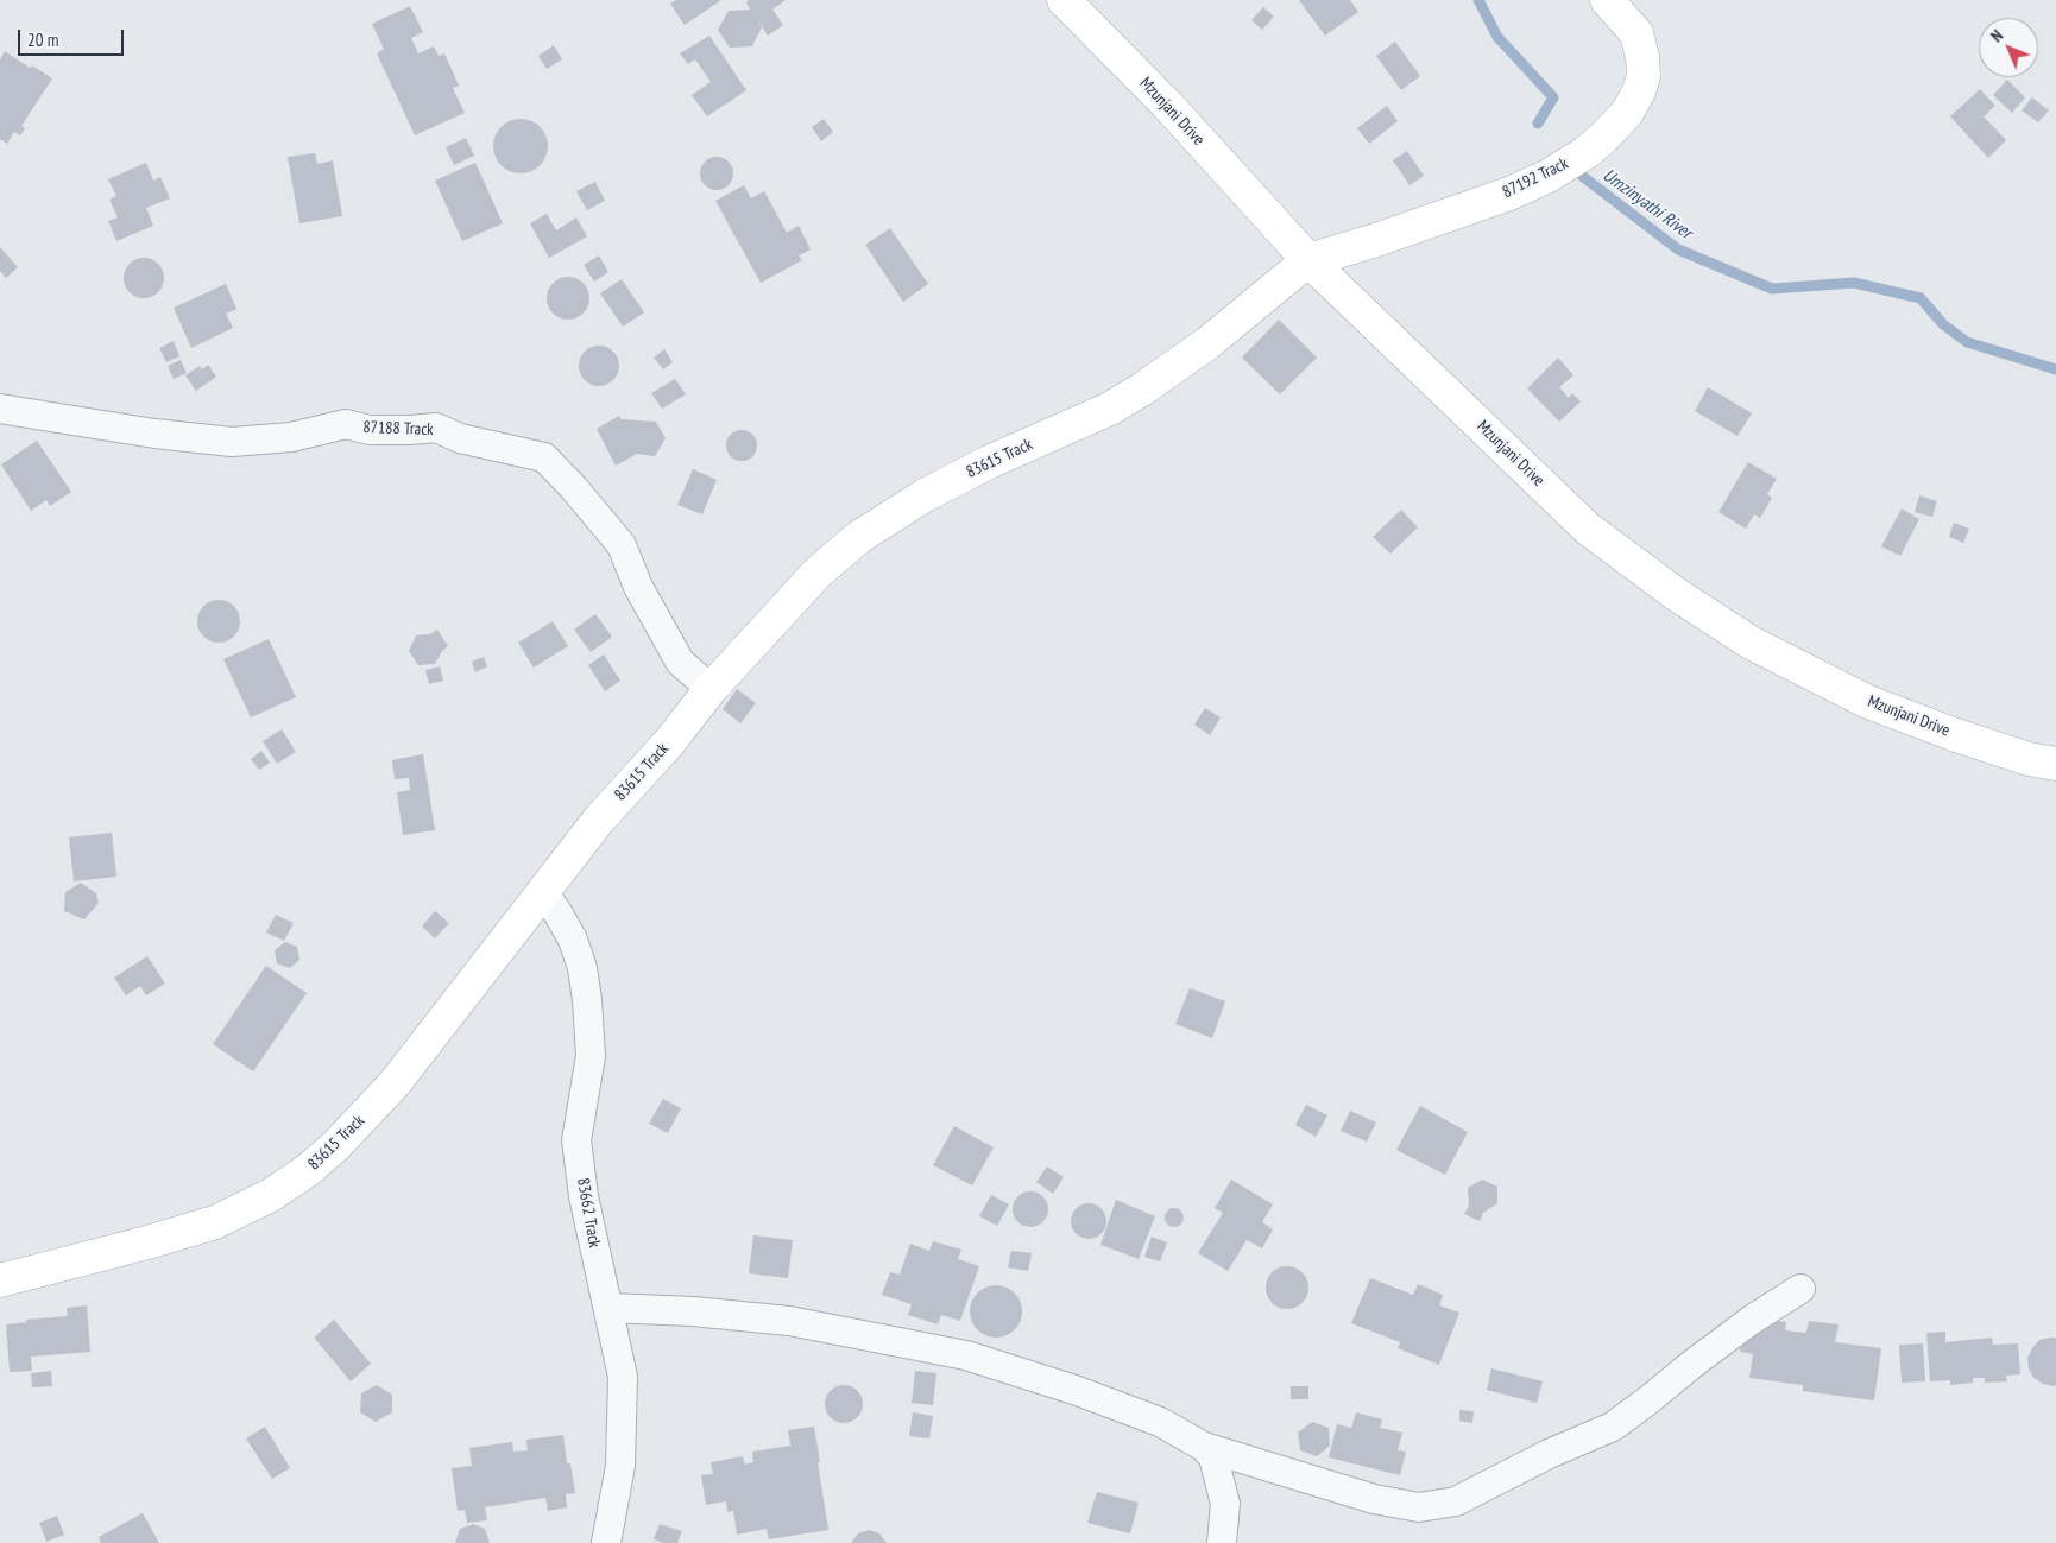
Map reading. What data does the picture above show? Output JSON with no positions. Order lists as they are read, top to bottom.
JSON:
{
  "streets": {
    "street": [
      "Mzunjani Drive",
      "87192 Track",
      "87188 Track",
      "83615 Track",
      "83662 Track"
    ]
  },
  "crossings": [
    ["Mzunjani Drive", "87192 Track"],
    ["Mzunjani Drive", "83615 Track"],
    ["87192 Track", "83615 Track"],
    ["87188 Track", "83615 Track"],
    ["83615 Track", "83662 Track"]
  ],
  "water": ["Umzinyathi River"],
  "scale_bar": "20 m",
  "north": "top left"
}
